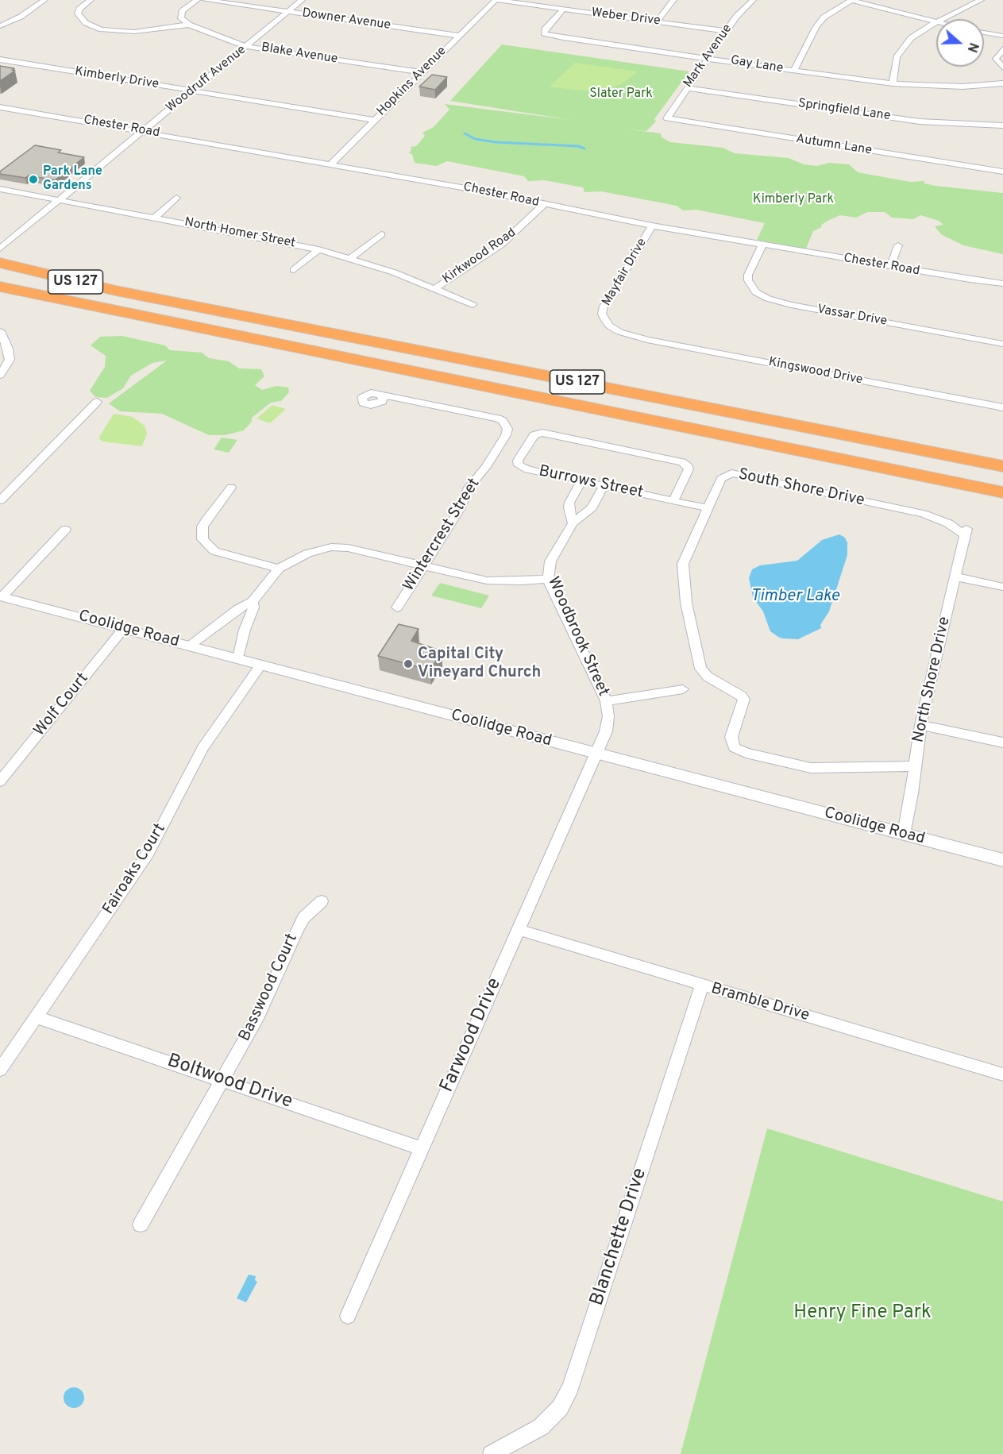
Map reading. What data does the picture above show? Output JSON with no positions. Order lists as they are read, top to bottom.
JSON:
{
  "streets": {
    "highway": ["US 127"],
    "street": [
      "Weber Drive",
      "Downer Avenue",
      "Blake Avenue",
      "Mark Avenue",
      "Gay Lane",
      "Kimberly Drive",
      "Woodruff Avenue",
      "Hopkins Avenue",
      "Springfield Lane",
      "Chester Road",
      "Autumn Lane",
      "North Homer Street",
      "Kirkwood Road",
      "Mayfair Drive",
      "Vassar Drive",
      "Kingswood Drive",
      "Burrows Street",
      "South Shore Drive",
      "Wintercrest Street",
      "Coolidge Road",
      "Woodbrook Street",
      "North Shore Drive",
      "Wolf Court",
      "Fairoaks Court",
      "Basswood Court",
      "Bramble Drive",
      "Farwood Drive",
      "Boltwood Drive",
      "Blanchette Drive"
    ]
  },
  "crossings": [
    ["Weber Drive", "Mark Avenue"],
    ["Weber Drive", "Gay Lane"],
    ["Weber Drive", "Hopkins Avenue"],
    ["Downer Avenue", "Woodruff Avenue"],
    ["Downer Avenue", "Hopkins Avenue"],
    ["Blake Avenue", "Woodruff Avenue"],
    ["Blake Avenue", "Hopkins Avenue"],
    ["Mark Avenue", "Gay Lane"],
    ["Mark Avenue", "Springfield Lane"],
    ["Mark Avenue", "Autumn Lane"],
    ["Kimberly Drive", "Woodruff Avenue"],
    ["Kimberly Drive", "Hopkins Avenue"],
    ["Woodruff Avenue", "Chester Road"],
    ["Woodruff Avenue", "North Homer Street"],
    ["Hopkins Avenue", "Chester Road"],
    ["Chester Road", "Kirkwood Road"],
    ["Chester Road", "Mayfair Drive"],
    ["Chester Road", "Vassar Drive"],
    ["North Homer Street", "Kirkwood Road"],
    ["Mayfair Drive", "Kingswood Drive"],
    ["Burrows Street", "South Shore Drive"],
    ["Burrows Street", "Woodbrook Street"],
    ["South Shore Drive", "North Shore Drive"],
    ["Coolidge Road", "Woodbrook Street"],
    ["Coolidge Road", "North Shore Drive"],
    ["Coolidge Road", "Wolf Court"],
    ["Coolidge Road", "Fairoaks Court"],
    ["Coolidge Road", "Farwood Drive"],
    ["Woodbrook Street", "Farwood Drive"],
    ["Fairoaks Court", "Boltwood Drive"],
    ["Basswood Court", "Boltwood Drive"],
    ["Bramble Drive", "Farwood Drive"],
    ["Bramble Drive", "Blanchette Drive"],
    ["Farwood Drive", "Boltwood Drive"]
  ],
  "water": ["Timber Lake"],
  "parks": ["Slater Park", "Kimberly Park", "Henry Fine Park"],
  "places": ["Park Lane Gardens", "Capital City Vineyard Church"],
  "north": "right"
}
